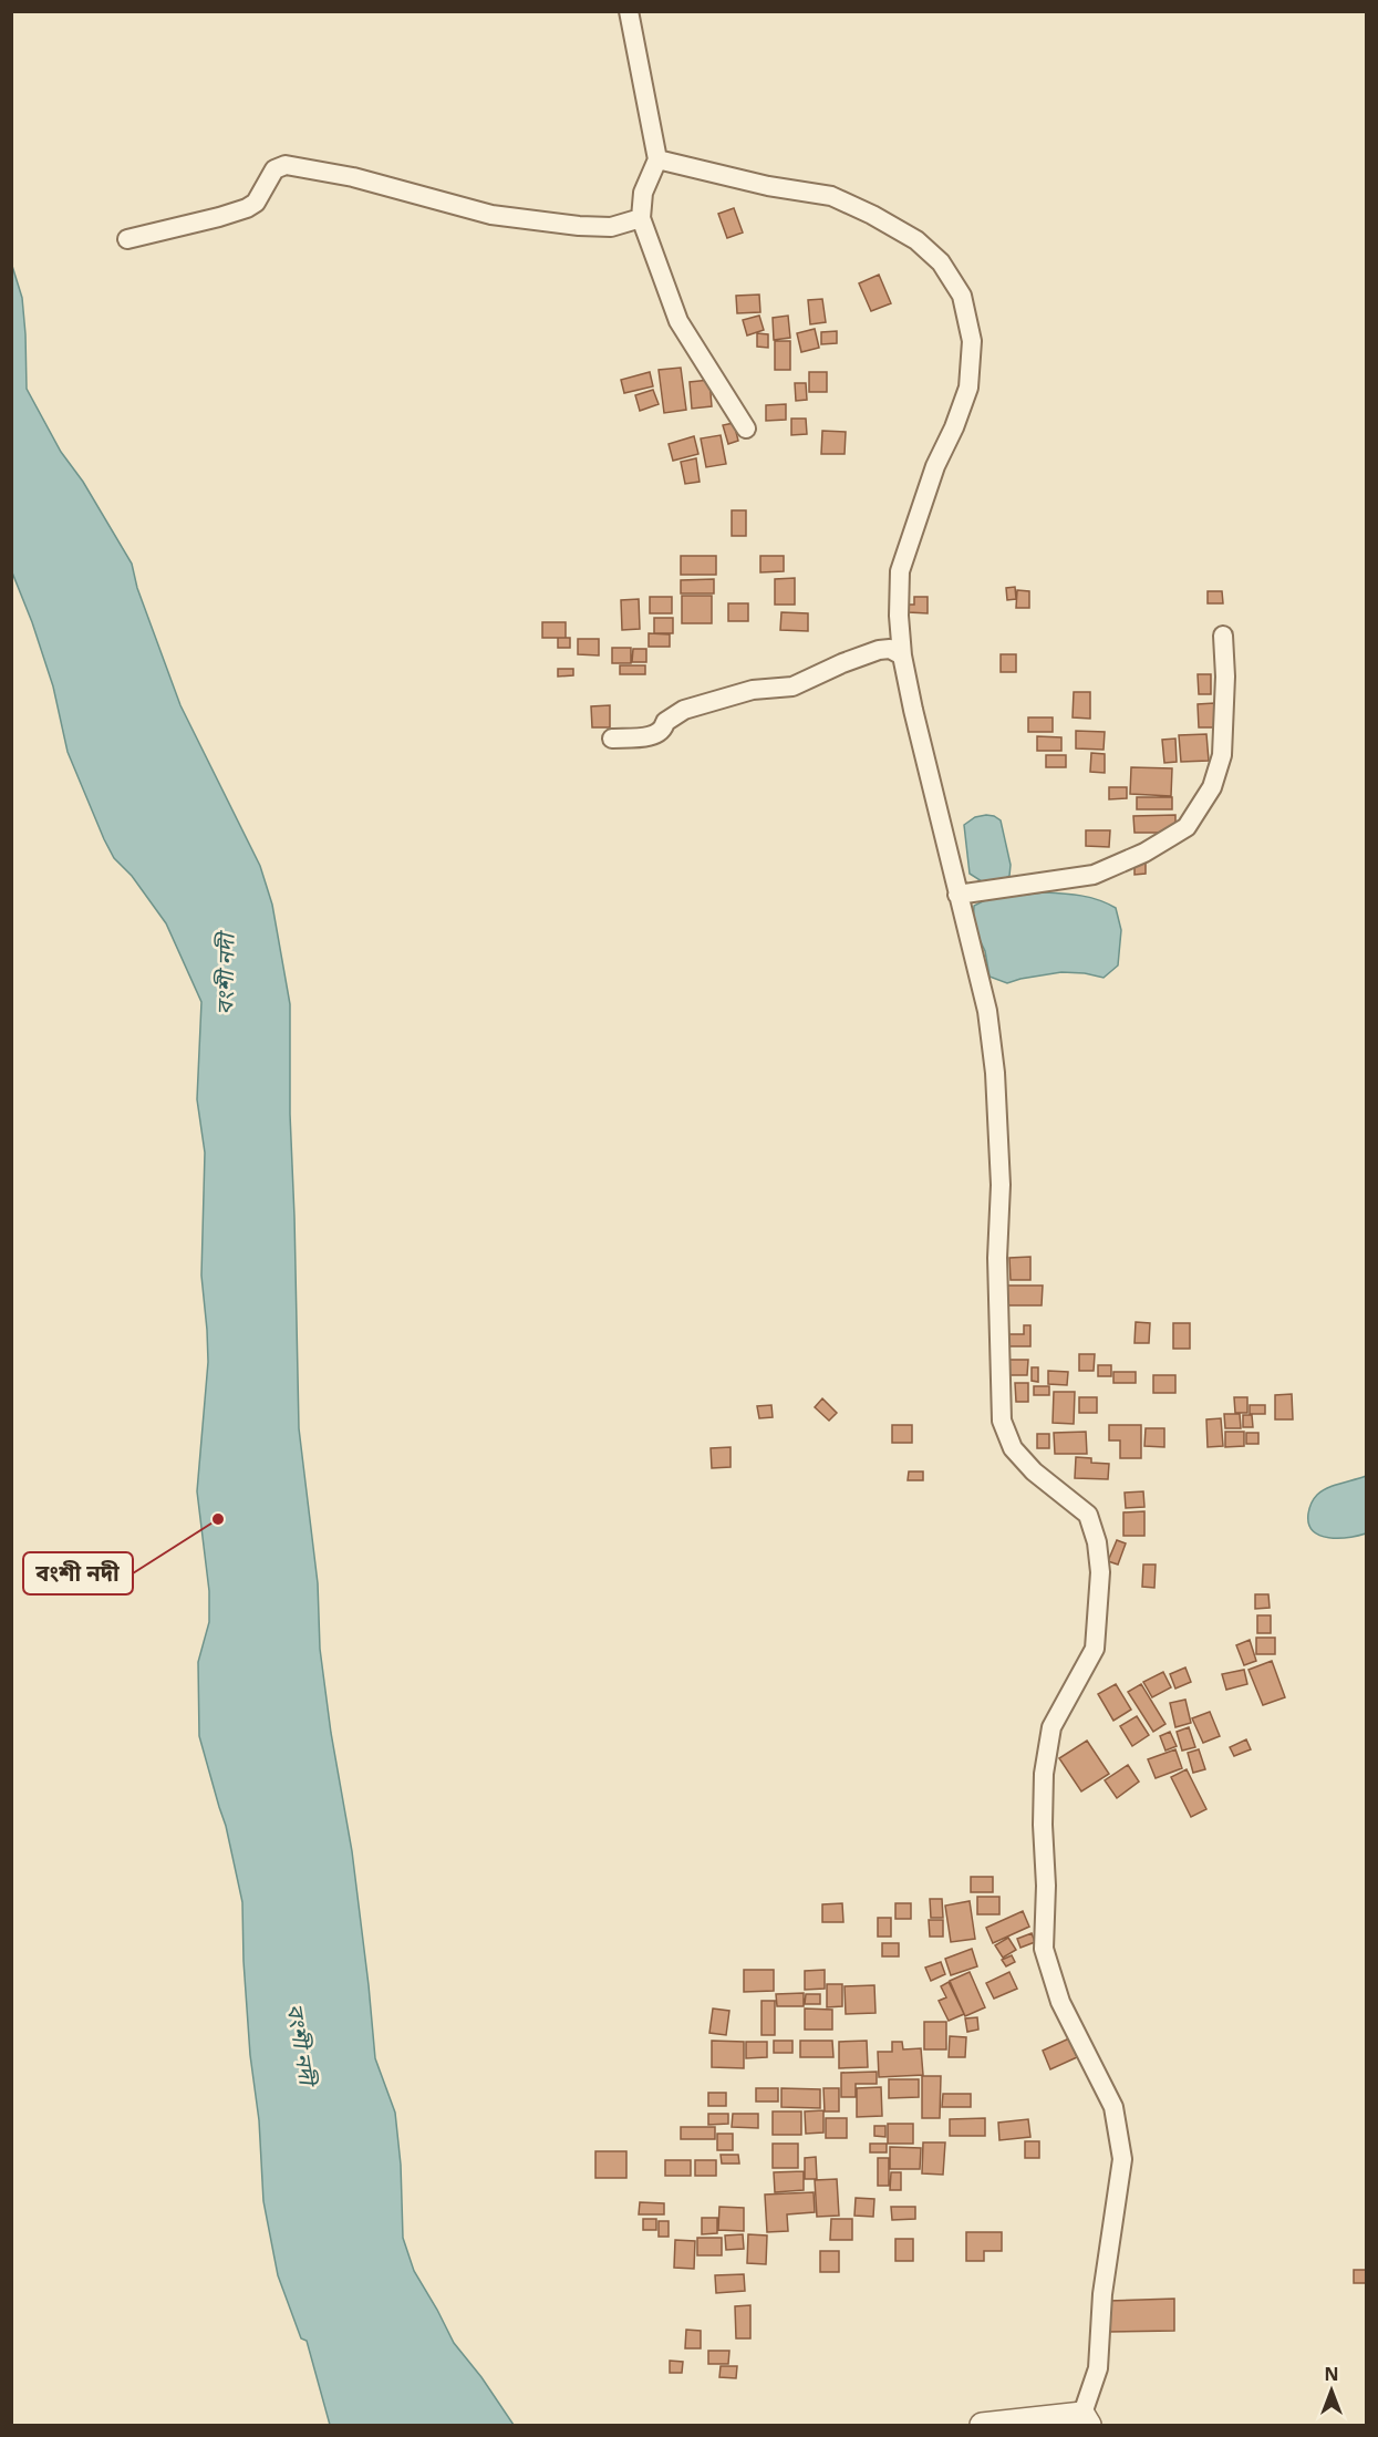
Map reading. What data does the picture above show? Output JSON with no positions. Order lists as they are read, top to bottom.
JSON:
{
  "water": ["বংশী নদী"],
  "places": ["বংশী নদী"],
  "north": "top"
}
